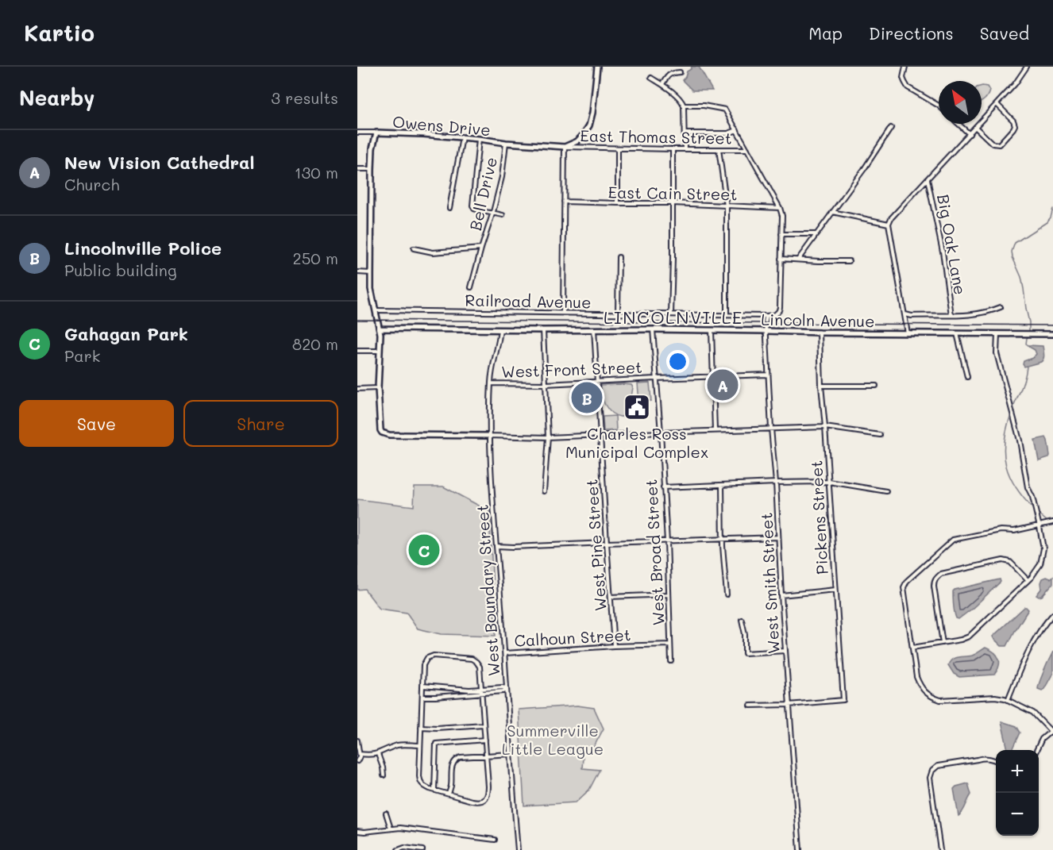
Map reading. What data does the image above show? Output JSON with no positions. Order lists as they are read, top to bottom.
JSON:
{
  "streets": {
    "street": [
      "Owens Drive",
      "East Thomas Street",
      "East Cain Street",
      "Bell Drive",
      "Big Oak Lane",
      "Railroad Avenue",
      "Lincoln Avenue",
      "West Front Street",
      "Pickens Street",
      "West Pine Street",
      "West Broad Street",
      "West Smith Street",
      "West Boundary Street",
      "Calhoun Street"
    ]
  },
  "crossings": [
    ["Owens Drive", "East Thomas Street"],
    ["Owens Drive", "Bell Drive"],
    ["Owens Drive", "Railroad Avenue"],
    ["Owens Drive", "Lincoln Avenue"],
    ["Owens Drive", "West Boundary Street"],
    ["Railroad Avenue", "West Smith Street"],
    ["Lincoln Avenue", "Pickens Street"],
    ["Lincoln Avenue", "West Pine Street"],
    ["Lincoln Avenue", "West Broad Street"],
    ["Lincoln Avenue", "West Smith Street"],
    ["Lincoln Avenue", "West Boundary Street"],
    ["West Front Street", "West Pine Street"],
    ["West Front Street", "West Broad Street"],
    ["West Front Street", "West Smith Street"],
    ["West Front Street", "West Boundary Street"],
    ["Pickens Street", "West Smith Street"],
    ["West Pine Street", "Calhoun Street"],
    ["West Broad Street", "Calhoun Street"],
    ["West Boundary Street", "Calhoun Street"]
  ],
  "districts": ["LINCOLNVILLE"],
  "parks": ["Summerville Little League"],
  "places": {
    "public building": ["Charles Ross Municipal Complex"]
  },
  "north": "top left",
  "page": {
    "header": "Kartio",
    "nav": ["Map", "Directions", "Saved"],
    "heading": ["Nearby", "3 results"],
    "list": [
      {
        "mark": "A",
        "name": "New Vision Cathedral",
        "note": "Church",
        "value": "130 m"
      },
      {
        "mark": "B",
        "name": "Lincolnville Police",
        "note": "Public building",
        "value": "250 m"
      },
      {
        "mark": "C",
        "name": "Gahagan Park",
        "note": "Park",
        "value": "820 m"
      }
    ],
    "pins": ["A", "B", "C"],
    "buttons": ["Save", "Share"],
    "map_buttons": ["+", "−"]
  }
}
